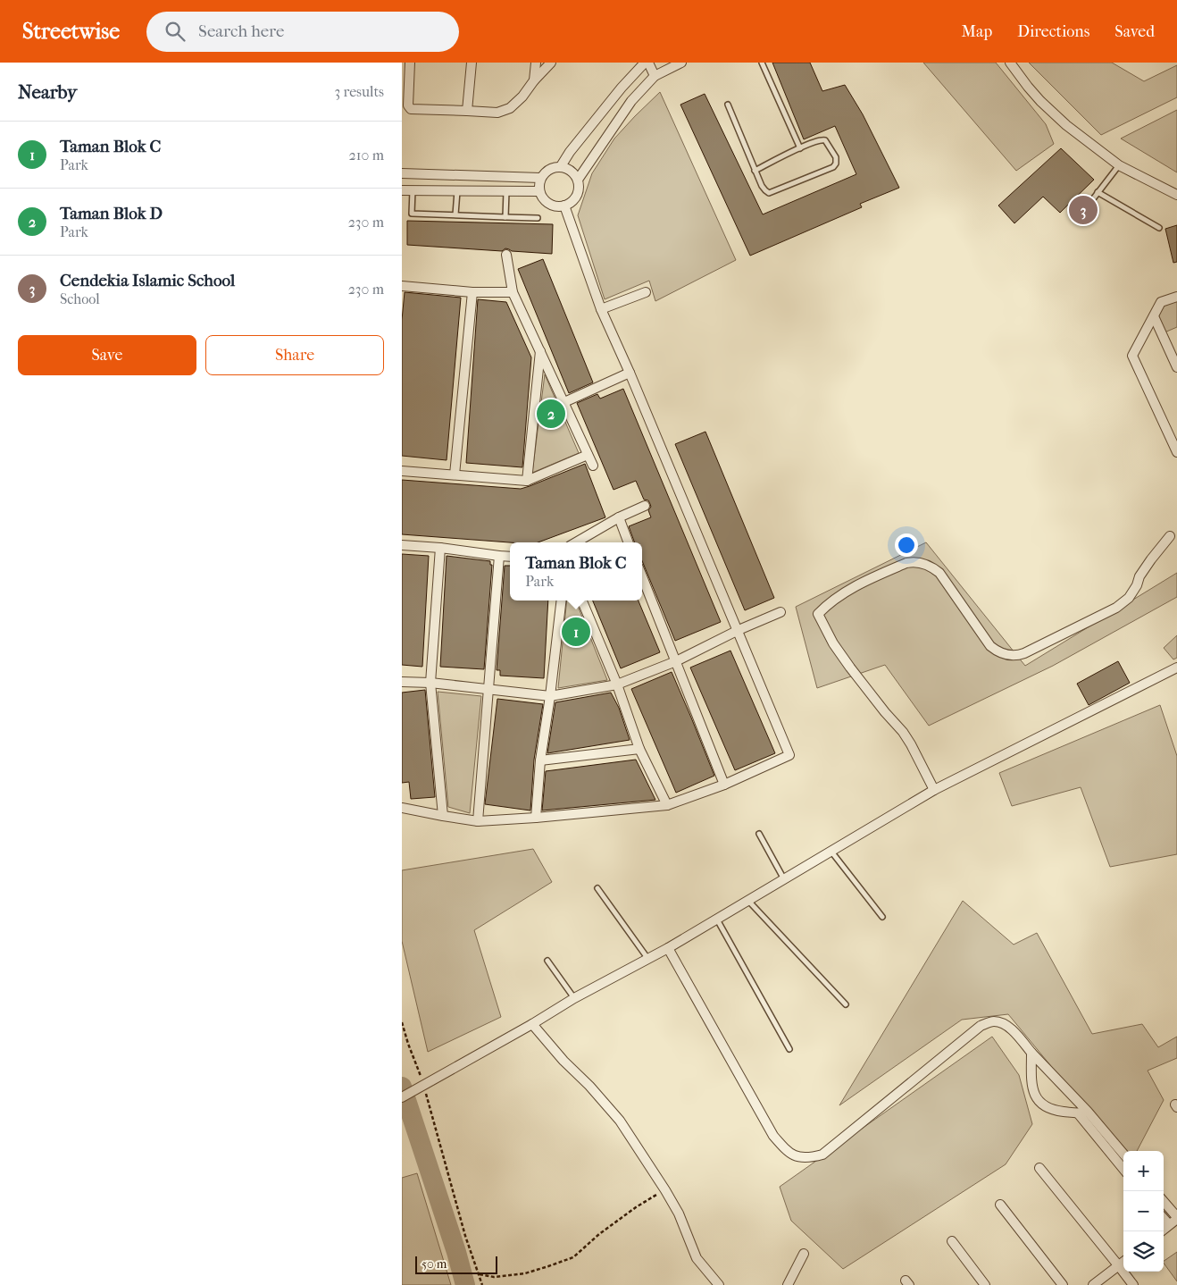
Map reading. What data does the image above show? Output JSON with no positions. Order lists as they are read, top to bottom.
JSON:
{
  "scale_bar": "50 m",
  "page": {
    "header": "Streetwise",
    "search": "Search here",
    "nav": ["Map", "Directions", "Saved"],
    "heading": ["Nearby", "3 results"],
    "list": [
      {
        "mark": "1",
        "name": "Taman Blok C",
        "note": "Park",
        "value": "210 m"
      },
      {
        "mark": "2",
        "name": "Taman Blok D",
        "note": "Park",
        "value": "230 m"
      },
      {
        "mark": "3",
        "name": "Cendekia Islamic School",
        "note": "School",
        "value": "230 m"
      }
    ],
    "pins": ["3", "2", "1"],
    "buttons": ["Save", "Share"],
    "popup": ["Taman Blok C", "Park"],
    "map_buttons": ["+", "−"],
    "scale": "50 m"
  }
}
